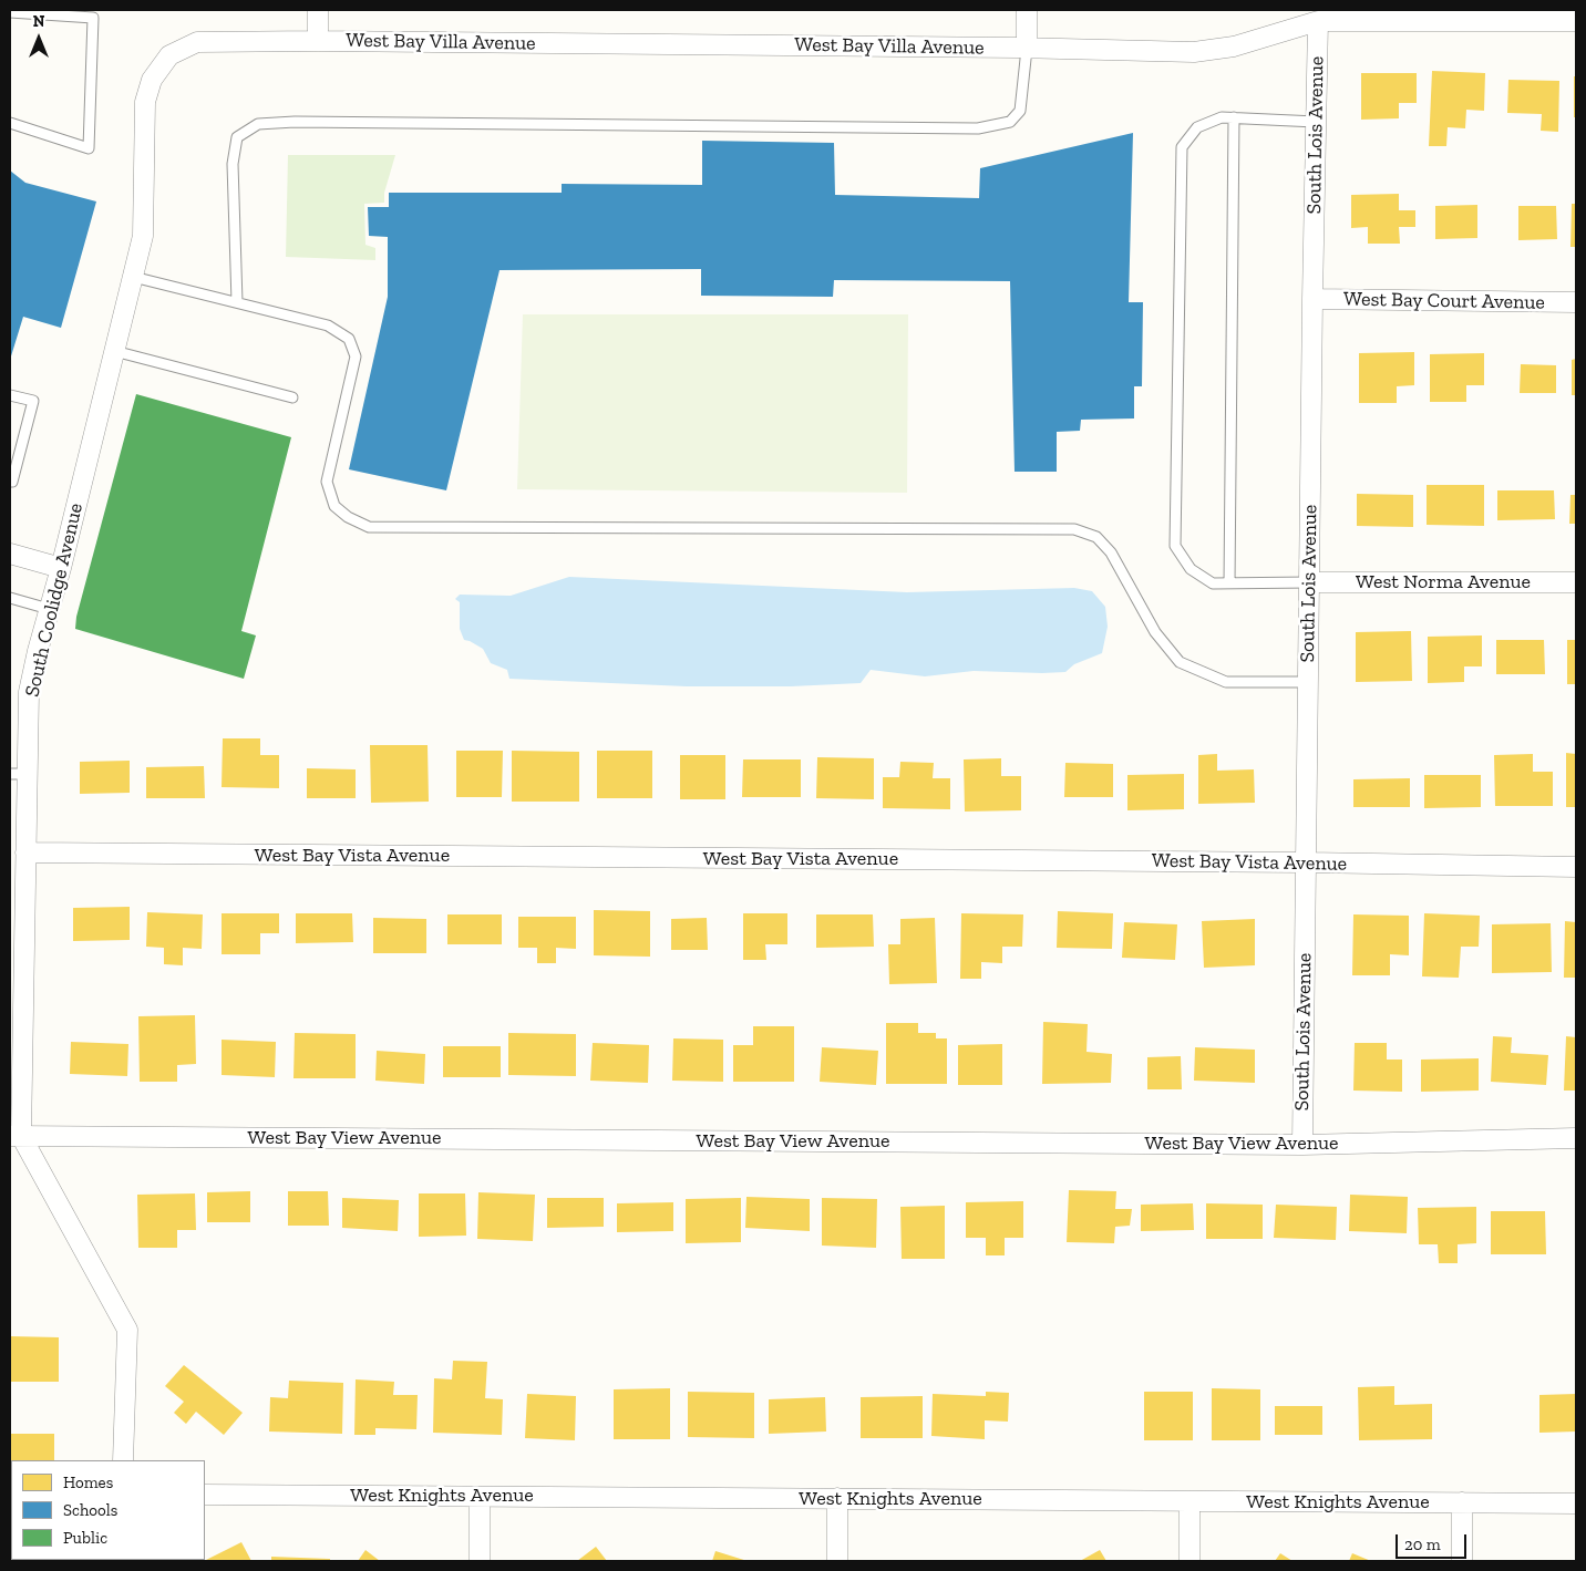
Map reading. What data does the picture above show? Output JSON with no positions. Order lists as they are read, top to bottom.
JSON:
{
  "streets": {
    "street": [
      "West Bay Villa Avenue",
      "South Lois Avenue",
      "West Bay Court Avenue",
      "West Norma Avenue",
      "South Coolidge Avenue",
      "West Bay Vista Avenue",
      "West Bay View Avenue",
      "West Knights Avenue"
    ]
  },
  "crossings": [
    ["West Bay Villa Avenue", "South Lois Avenue"],
    ["West Bay Villa Avenue", "South Coolidge Avenue"],
    ["South Lois Avenue", "West Bay Court Avenue"],
    ["South Lois Avenue", "West Norma Avenue"],
    ["South Lois Avenue", "West Bay Vista Avenue"],
    ["South Lois Avenue", "West Bay View Avenue"],
    ["South Coolidge Avenue", "West Bay Vista Avenue"],
    ["South Coolidge Avenue", "West Bay View Avenue"]
  ],
  "legend": ["Homes", "Schools", "Public"],
  "scale_bar": "20 m",
  "north": "top"
}
